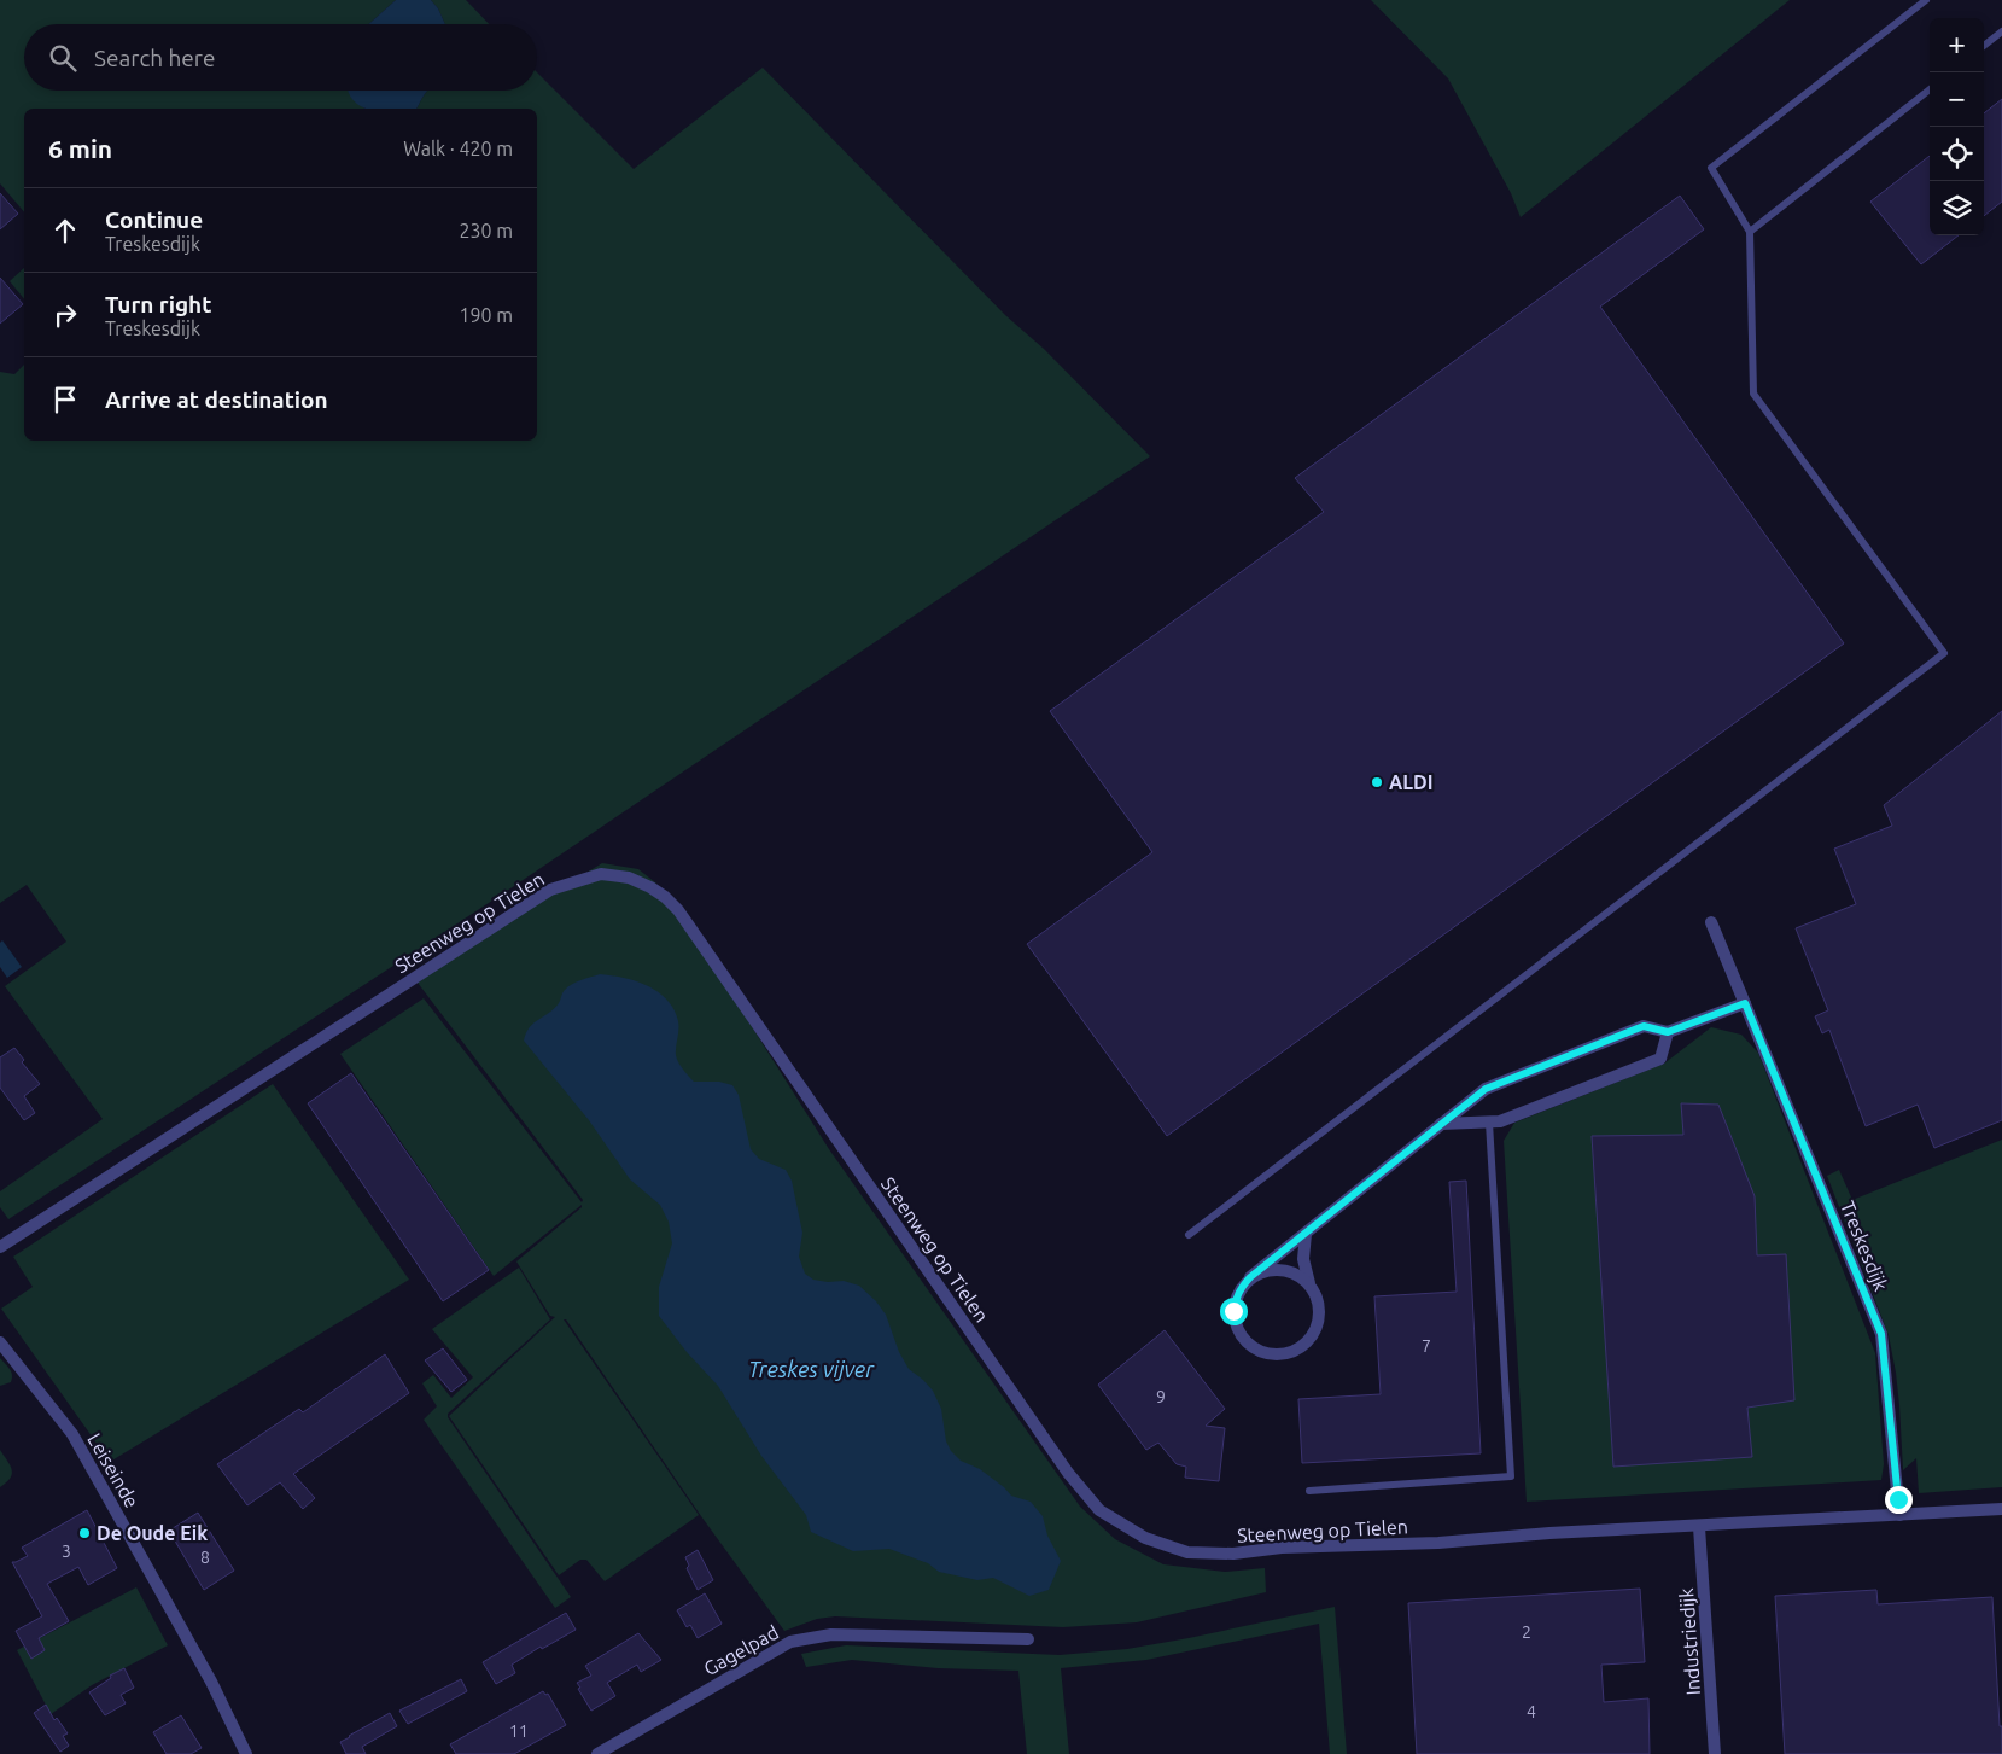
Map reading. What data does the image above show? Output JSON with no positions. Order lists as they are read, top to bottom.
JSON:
{
  "streets": {
    "street": [
      "Steenweg op Tielen",
      "Treskesdijk",
      "Leiseinde",
      "Industriedijk",
      "Gagelpad"
    ]
  },
  "crossings": [
    ["Steenweg op Tielen", "Treskesdijk"],
    ["Steenweg op Tielen", "Industriedijk"]
  ],
  "water": ["Treskes vijver"],
  "places": ["ALDI", "De Oude Eik"],
  "house_numbers": [
    "7",
    "9",
    "3",
    "8",
    "2",
    "4",
    "11"
  ],
  "page": {
    "map_buttons": ["+", "−"],
    "search": "Search here",
    "heading": ["6 min", "Walk · 420 m"],
    "list": [
      ["Continue", "Treskesdijk", "230 m"],
      ["Turn right", "Treskesdijk", "190 m"],
      "Arrive at destination"
    ]
  }
}
